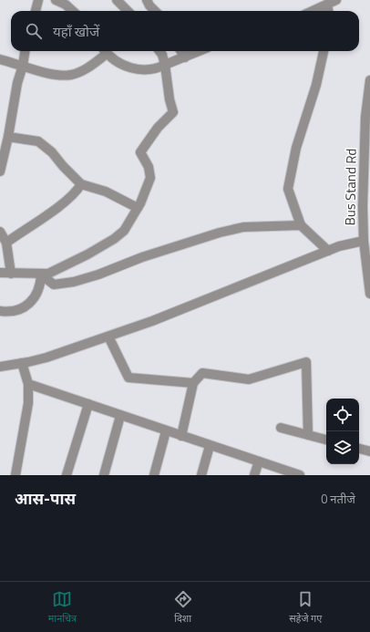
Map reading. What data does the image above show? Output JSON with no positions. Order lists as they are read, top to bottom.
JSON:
{
  "streets": {
    "street": ["Bus Stand Rd"]
  },
  "page": {
    "search": "यहाँ खोजें",
    "heading": ["आस-पास", "0 नतीजे"],
    "nav": ["मानचित्र", "दिशा", "सहेजे गए"]
  }
}
